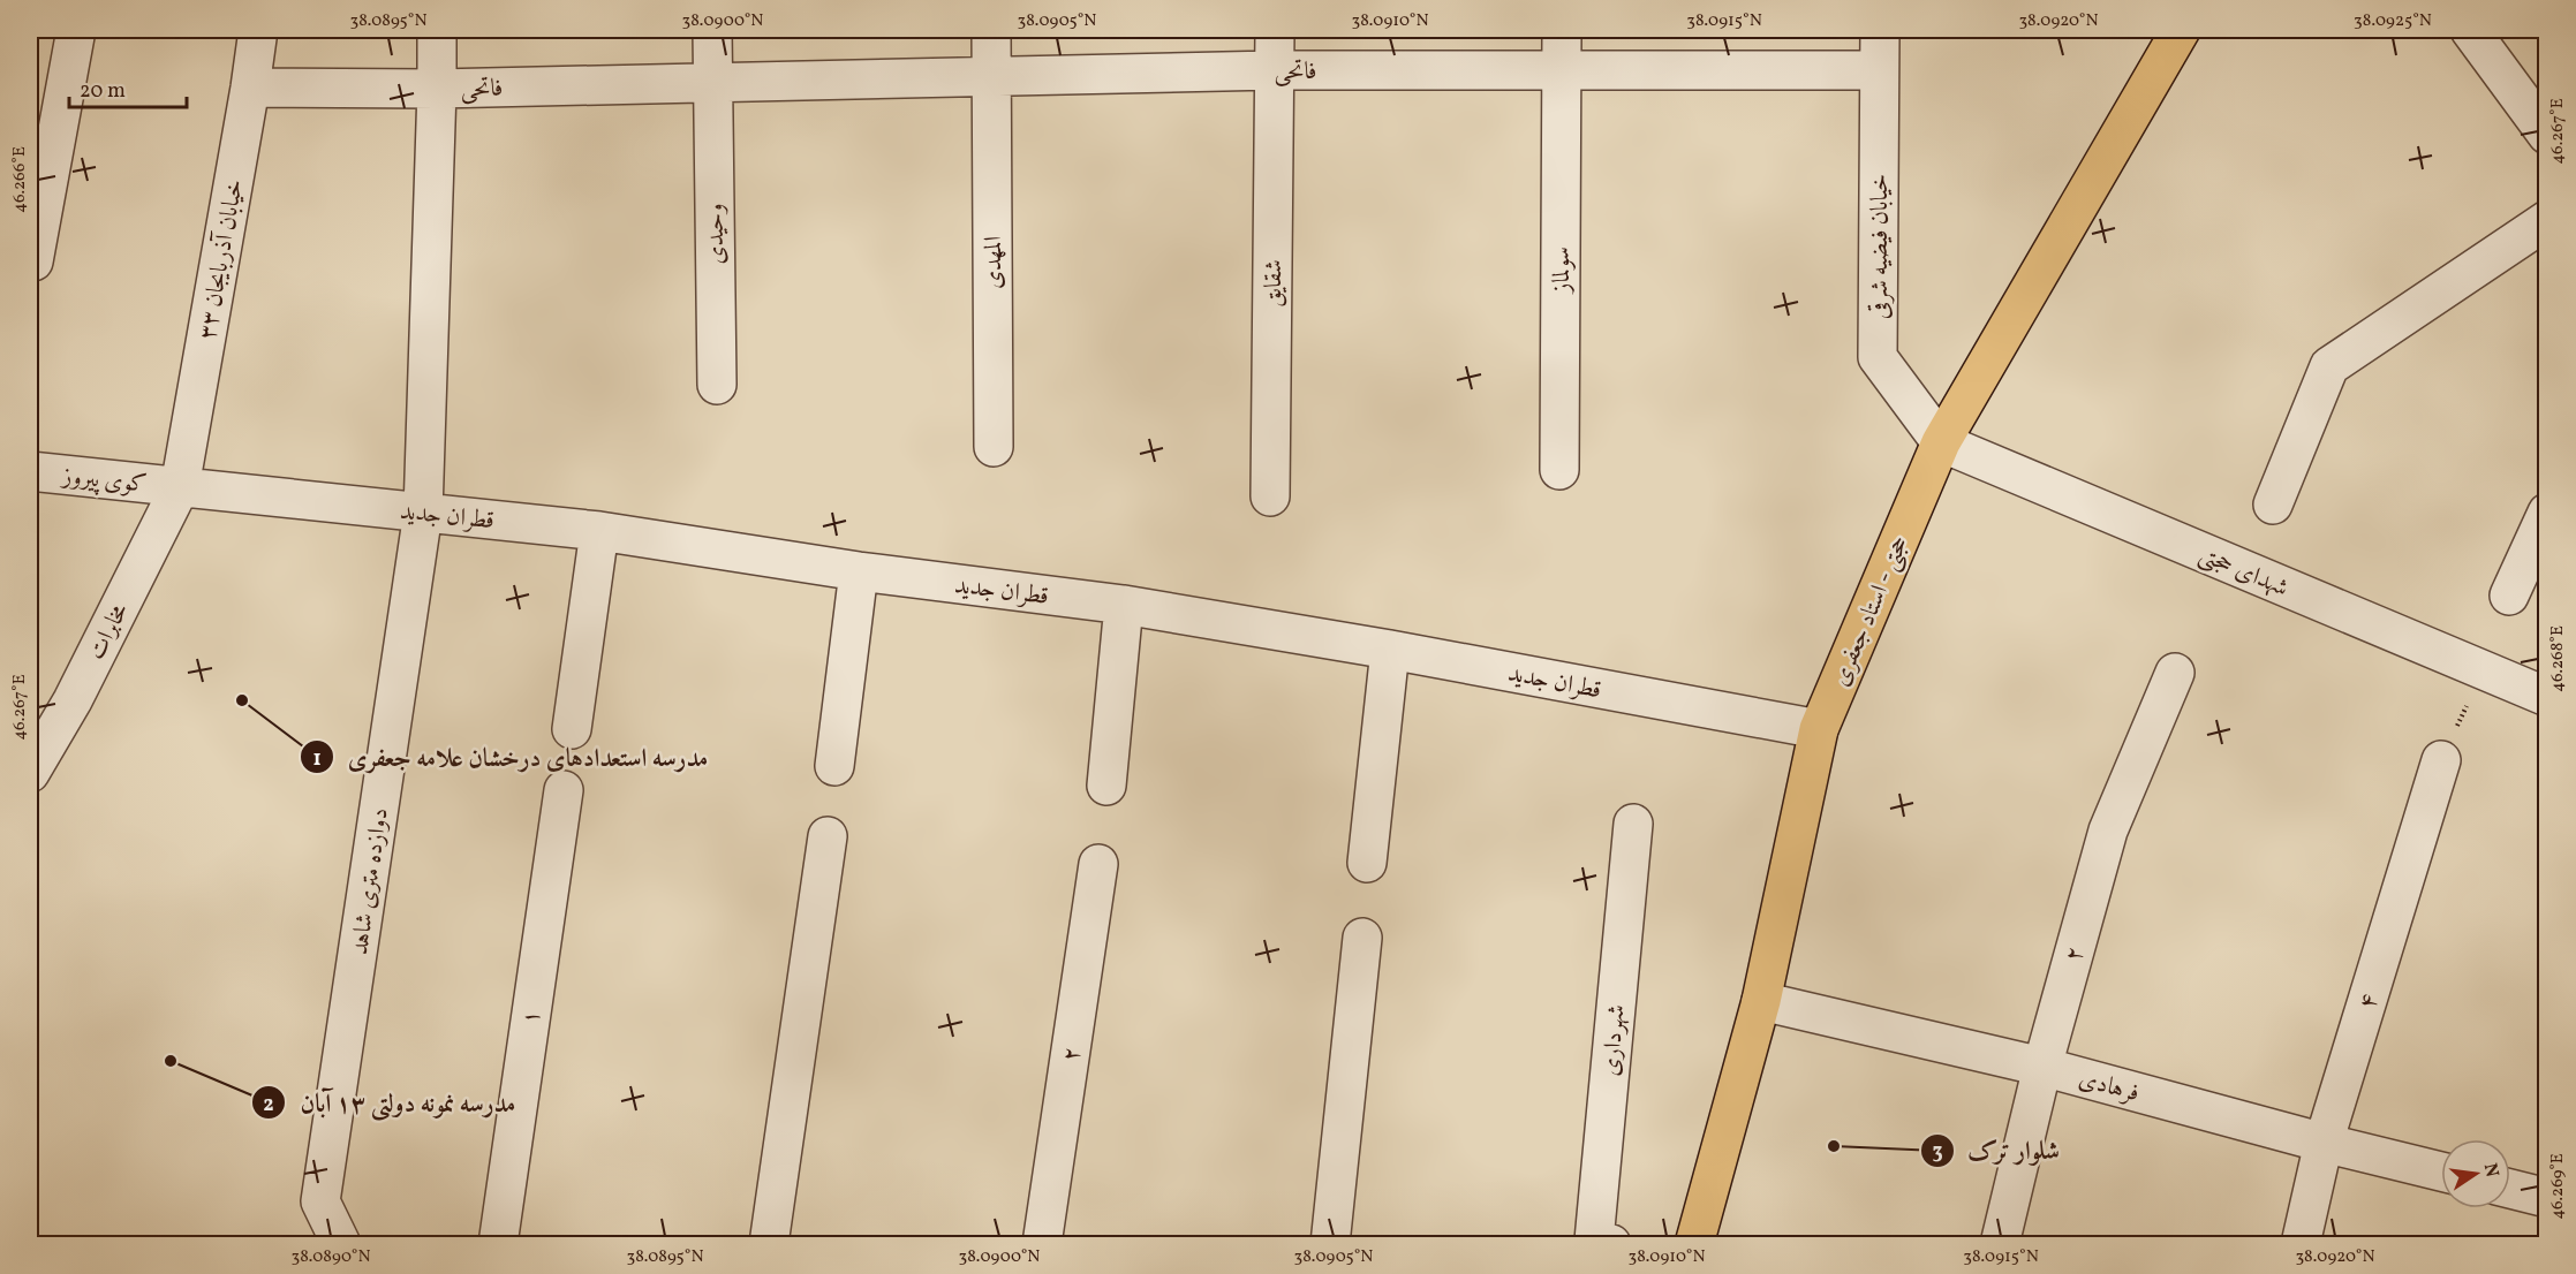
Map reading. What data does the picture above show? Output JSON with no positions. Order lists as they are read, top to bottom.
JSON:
{
  "streets": {
    "main road": ["حجتی - استاد جعفری"],
    "street": [
      "فاتحی",
      "وحیدی",
      "خیابان فیضیه شرقی",
      "خیابان آذربایجان ۳۳",
      "المهدی",
      "سولماز",
      "شقایق",
      "کوی پیروز",
      "قطران جدید",
      "شهدای حجتی",
      "مخابرات",
      "دوازده متری شاهد",
      "۲",
      "۴",
      "۱",
      "شهرداری",
      "فرهادی"
    ]
  },
  "crossings": [
    ["فاتحی", "وحیدی"],
    ["فاتحی", "خیابان فیضیه شرقی"],
    ["فاتحی", "خیابان آذربایجان ۳۳"],
    ["فاتحی", "المهدی"],
    ["فاتحی", "سولماز"],
    ["فاتحی", "شقایق"],
    ["فاتحی", "دوازده متری شاهد"],
    ["خیابان فیضیه شرقی", "شهدای حجتی"],
    ["خیابان فیضیه شرقی", "حجتی - استاد جعفری"],
    ["خیابان آذربایجان ۳۳", "کوی پیروز"],
    ["خیابان آذربایجان ۳۳", "قطران جدید"],
    ["خیابان آذربایجان ۳۳", "مخابرات"],
    ["کوی پیروز", "قطران جدید"],
    ["کوی پیروز", "مخابرات"],
    ["قطران جدید", "حجتی - استاد جعفری"],
    ["قطران جدید", "مخابرات"],
    ["قطران جدید", "دوازده متری شاهد"],
    ["شهدای حجتی", "حجتی - استاد جعفری"],
    ["حجتی - استاد جعفری", "فرهادی"],
    ["۲", "فرهادی"],
    ["۴", "فرهادی"]
  ],
  "places": ["مدرسه استعدادهای درخشان علامه جعفری", "مدرسه نمونه دولتی ۱۳ آبان", "شلوار ترک"],
  "scale_bar": "20 m",
  "north": "right",
  "coordinates": [
    "38.0895°N",
    "38.0900°N",
    "38.0905°N",
    "38.0910°N",
    "38.0915°N",
    "38.0920°N",
    "38.0925°N",
    "46.267°E",
    "46.266°E",
    "46.268°E",
    "46.269°E",
    "38.0890°N"
  ]
}
